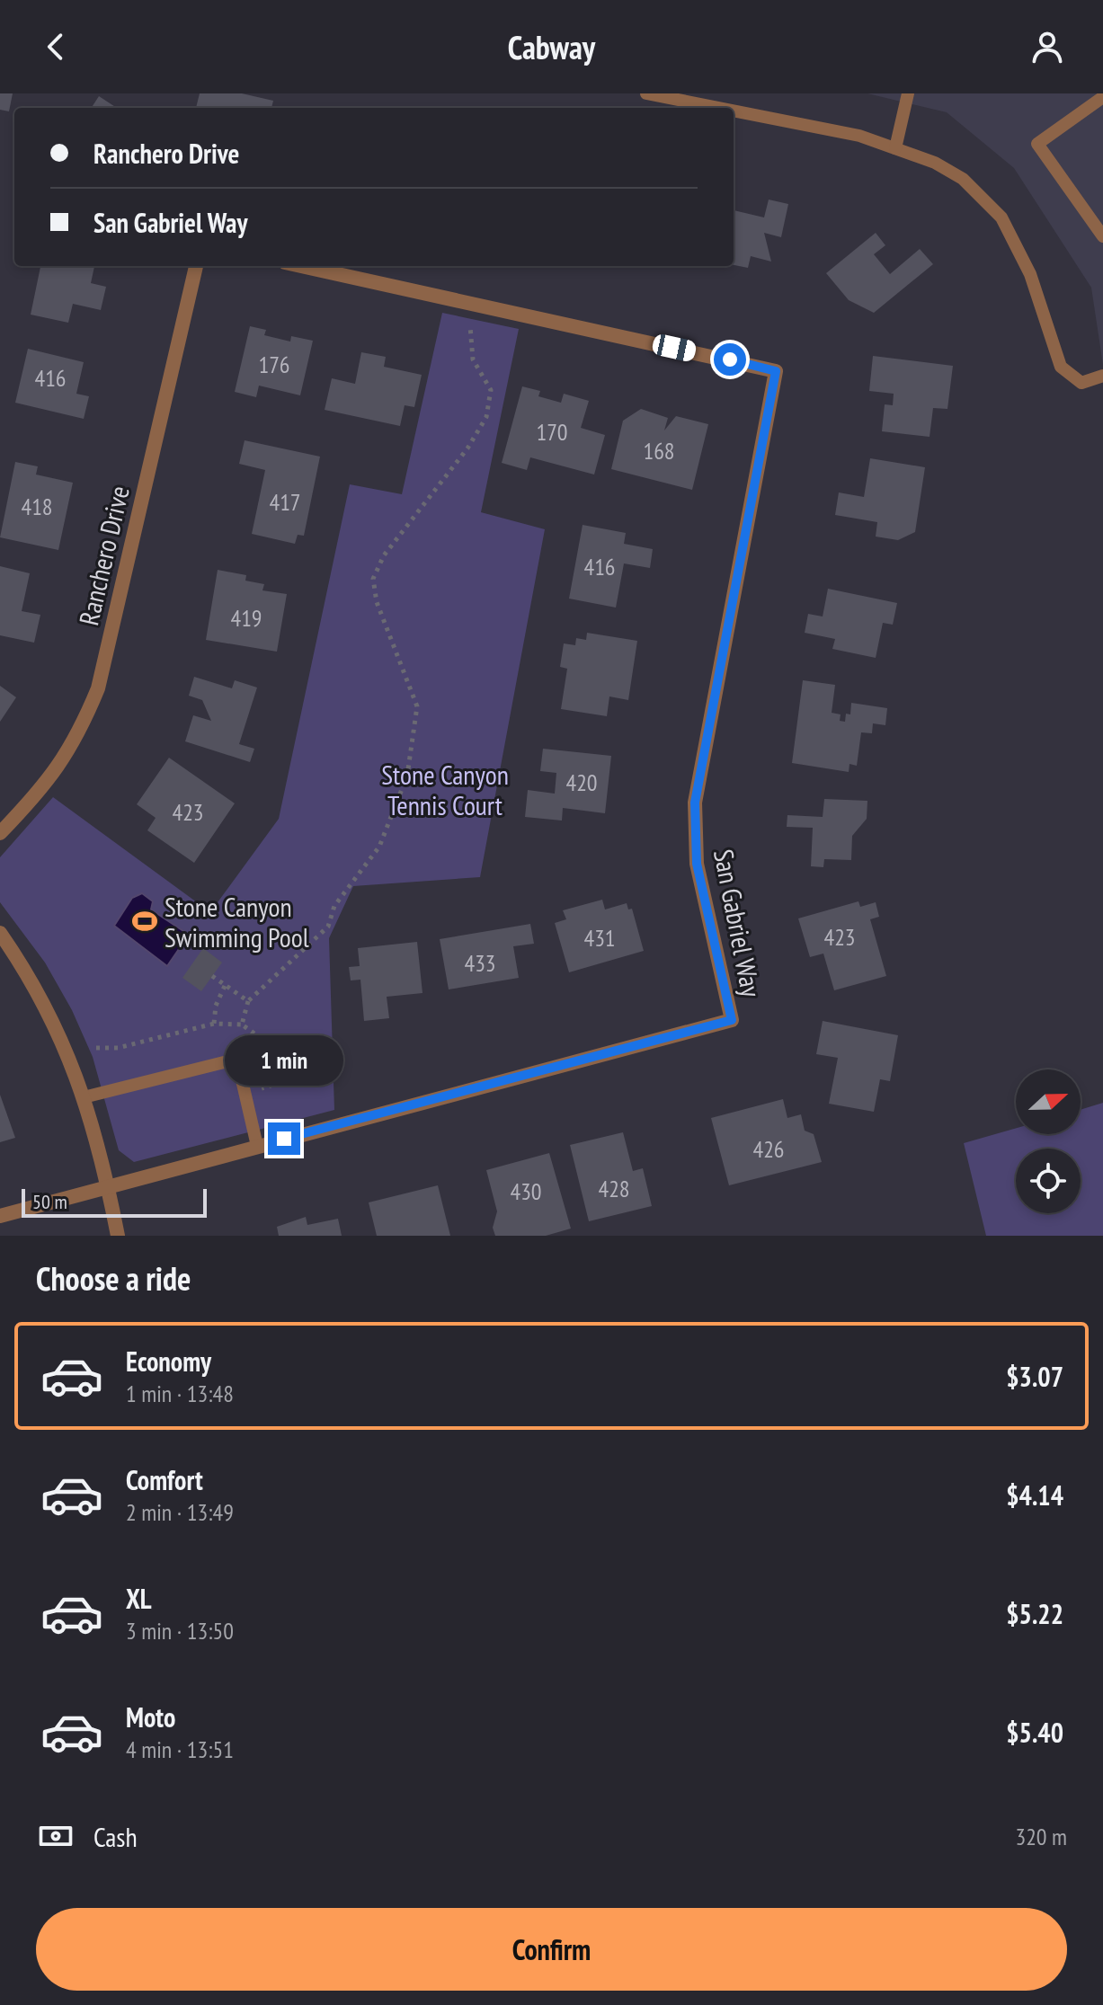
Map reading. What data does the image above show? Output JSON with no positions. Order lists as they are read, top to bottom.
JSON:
{
  "streets": {
    "street": ["Ranchero Drive", "San Gabriel Way"]
  },
  "parks": ["Stone Canyon Tennis Court"],
  "places": {
    "sports": ["Stone Canyon Swimming Pool"]
  },
  "house_numbers": [
    "176",
    "416",
    "170",
    "168",
    "417",
    "418",
    "416",
    "419",
    "420",
    "423",
    "423",
    "431",
    "433",
    "426",
    "428",
    "430"
  ],
  "scale_bar": "50 m",
  "north": "right",
  "page": {
    "header": "Cabway",
    "banner": ["Ranchero Drive", "San Gabriel Way"],
    "bubble": "1 min",
    "scale": "50 m",
    "heading": "Choose a ride",
    "list": [
      {
        "name": "Economy",
        "note": "1 min · 13:48",
        "value": "$3.07"
      },
      {
        "name": "Comfort",
        "note": "2 min · 13:49",
        "value": "$4.14"
      },
      {
        "name": "XL",
        "note": "3 min · 13:50",
        "value": "$5.22"
      },
      {
        "name": "Moto",
        "note": "4 min · 13:51",
        "value": "$5.40"
      }
    ],
    "pay": ["Cash", "320 m"],
    "buttons": "Confirm"
  }
}
